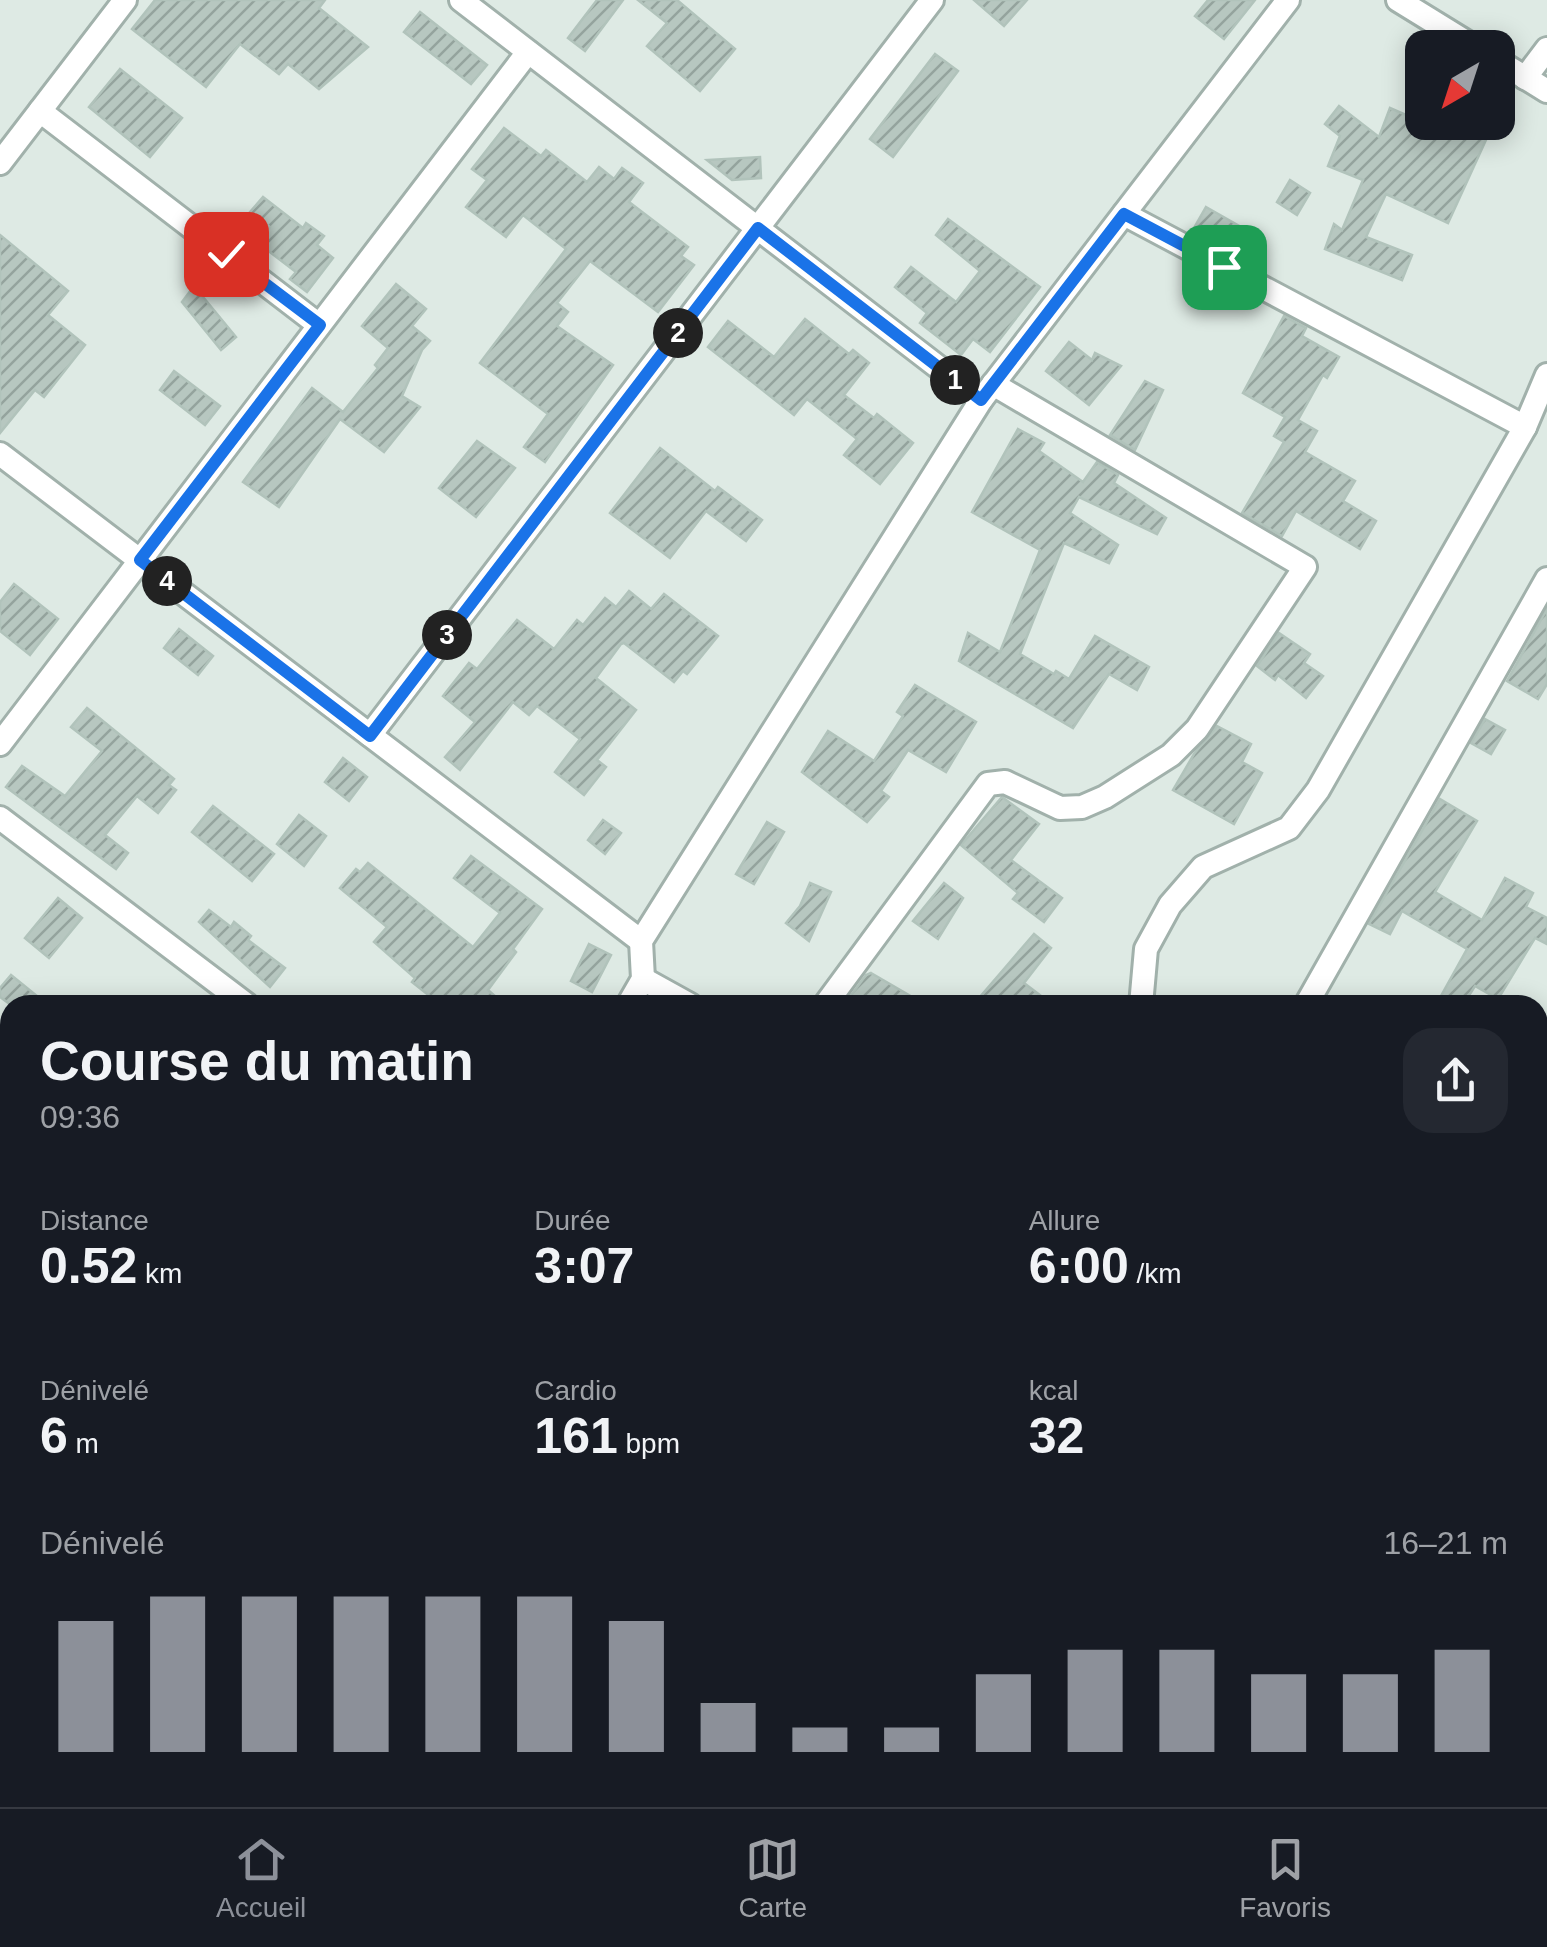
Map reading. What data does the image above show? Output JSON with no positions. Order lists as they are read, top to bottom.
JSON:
{
  "north": "bottom left",
  "page": {
    "pins": [
      "2",
      "1",
      "4",
      "3"
    ],
    "heading": ["Course du matin", "09:36"],
    "stats": [
      ["Distance", "0.52 km"],
      ["Durée", "3:07"],
      ["Allure", "6:00 /km"],
      ["Dénivelé", "6 m"],
      ["Cardio", "161 bpm"],
      ["kcal", "32"]
    ],
    "chart": ["Dénivelé", "16–21 m"],
    "tabs": ["Accueil", "Carte", "Favoris"]
  }
}
